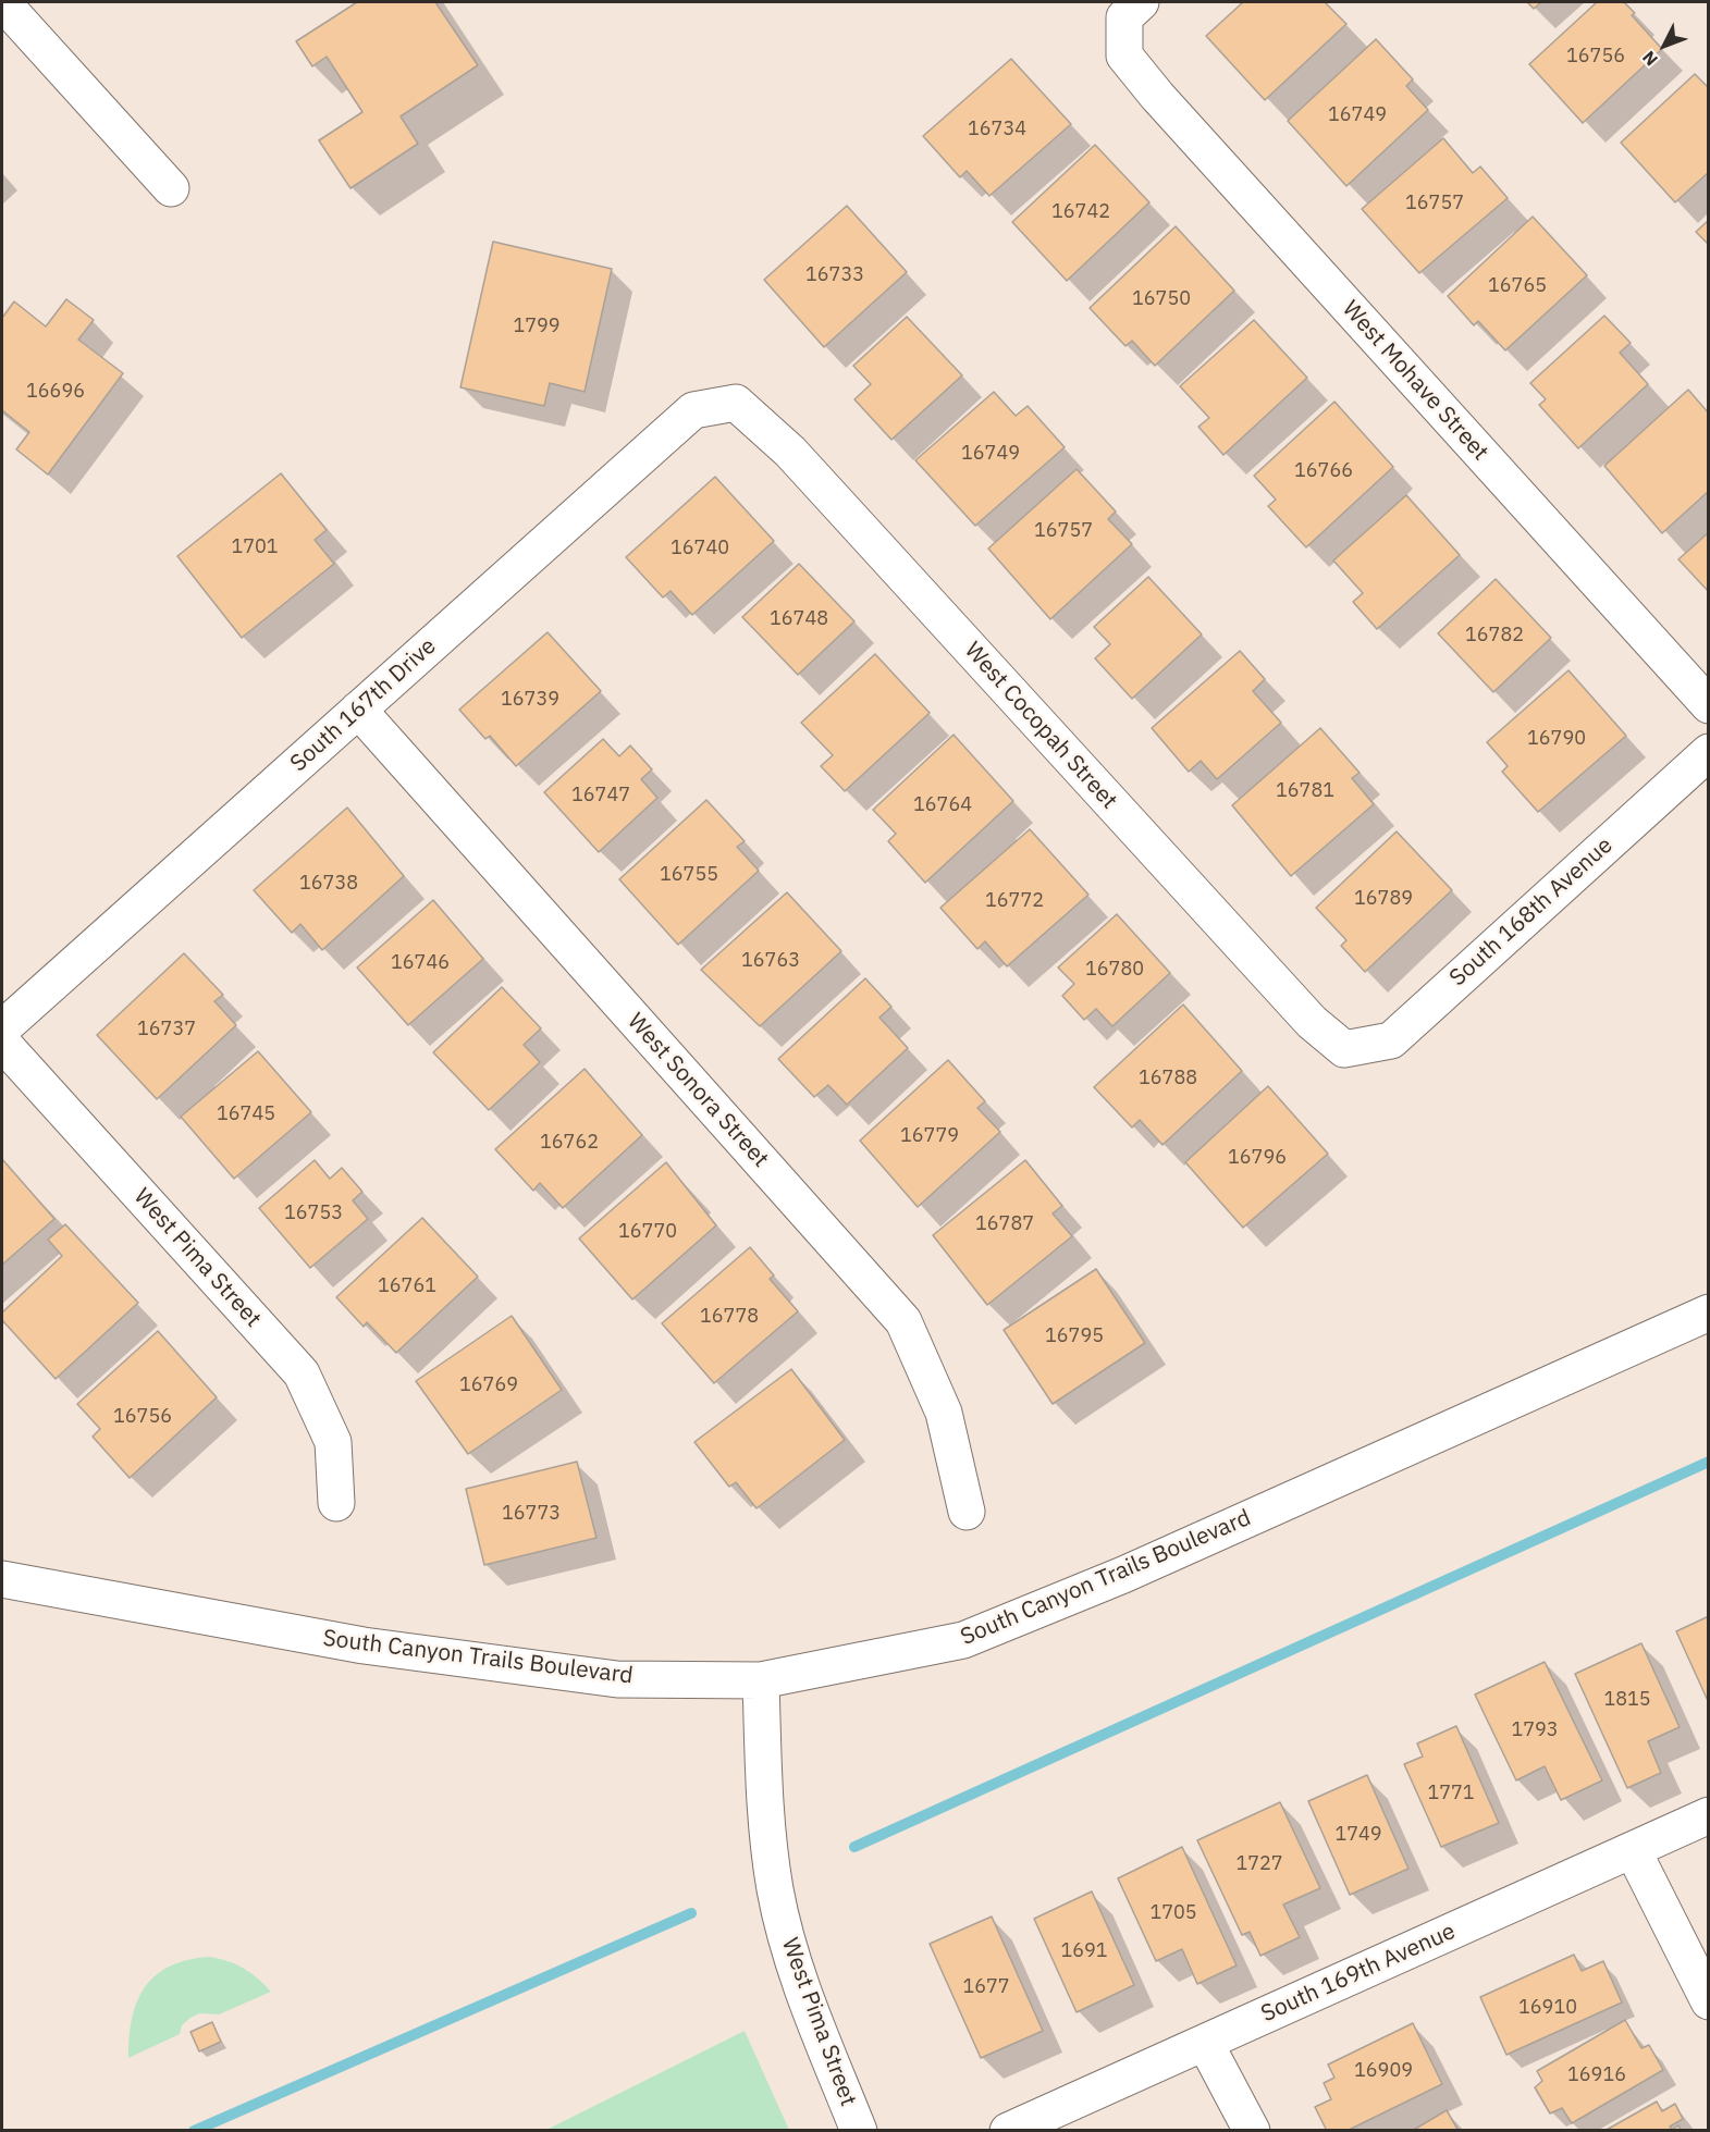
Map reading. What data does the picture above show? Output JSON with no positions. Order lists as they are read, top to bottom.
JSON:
{
  "streets": {
    "street": [
      "West Mohave Street",
      "South 167th Drive",
      "West Cocopah Street",
      "South 168th Avenue",
      "West Sonora Street",
      "West Pima Street",
      "South Canyon Trails Boulevard",
      "South 169th Avenue"
    ]
  },
  "crossings": [
    ["South 167th Drive", "West Cocopah Street"],
    ["South 167th Drive", "West Sonora Street"],
    ["West Cocopah Street", "South 168th Avenue"],
    ["West Pima Street", "South Canyon Trails Boulevard"]
  ],
  "house_numbers": [
    "16756",
    "16749",
    "16734",
    "16757",
    "16742",
    "16733",
    "16765",
    "16750",
    "1799",
    "16696",
    "16749",
    "16766",
    "16757",
    "1701",
    "16740",
    "16748",
    "16782",
    "16739",
    "16790",
    "16781",
    "16747",
    "16764",
    "16755",
    "16738",
    "16789",
    "16772",
    "16763",
    "16746",
    "16780",
    "16737",
    "16788",
    "16745",
    "16779",
    "16762",
    "16796",
    "16753",
    "16787",
    "16770",
    "16761",
    "16778",
    "16795",
    "16769",
    "16756",
    "16773",
    "1815",
    "1793",
    "1771",
    "1749",
    "1727",
    "1705",
    "1691",
    "1677",
    "16910",
    "16909",
    "16916"
  ],
  "north": "bottom left"
}
